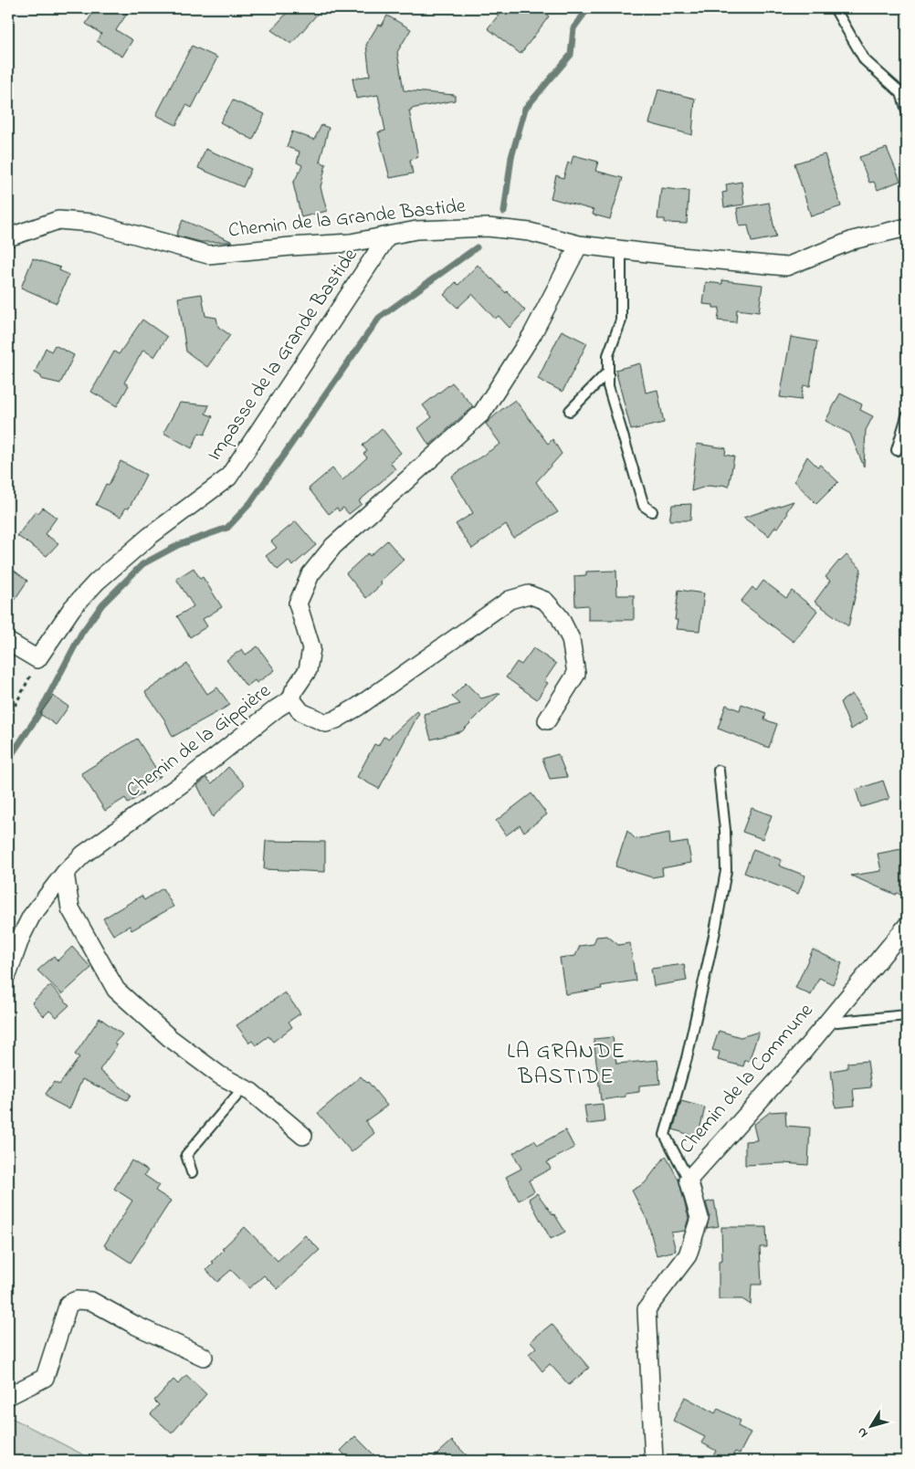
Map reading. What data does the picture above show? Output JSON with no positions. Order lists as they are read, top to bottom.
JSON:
{
  "streets": {
    "street": [
      "Chemin de la Grande Bastide",
      "Impasse de la Grande Bastide",
      "Chemin de la Gippière",
      "Chemin de la Commune"
    ]
  },
  "crossings": [
    ["Chemin de la Grande Bastide", "Impasse de la Grande Bastide"],
    ["Chemin de la Grande Bastide", "Chemin de la Gippière"]
  ],
  "districts": ["LA GRANDE BASTIDE"],
  "north": "bottom left"
}
